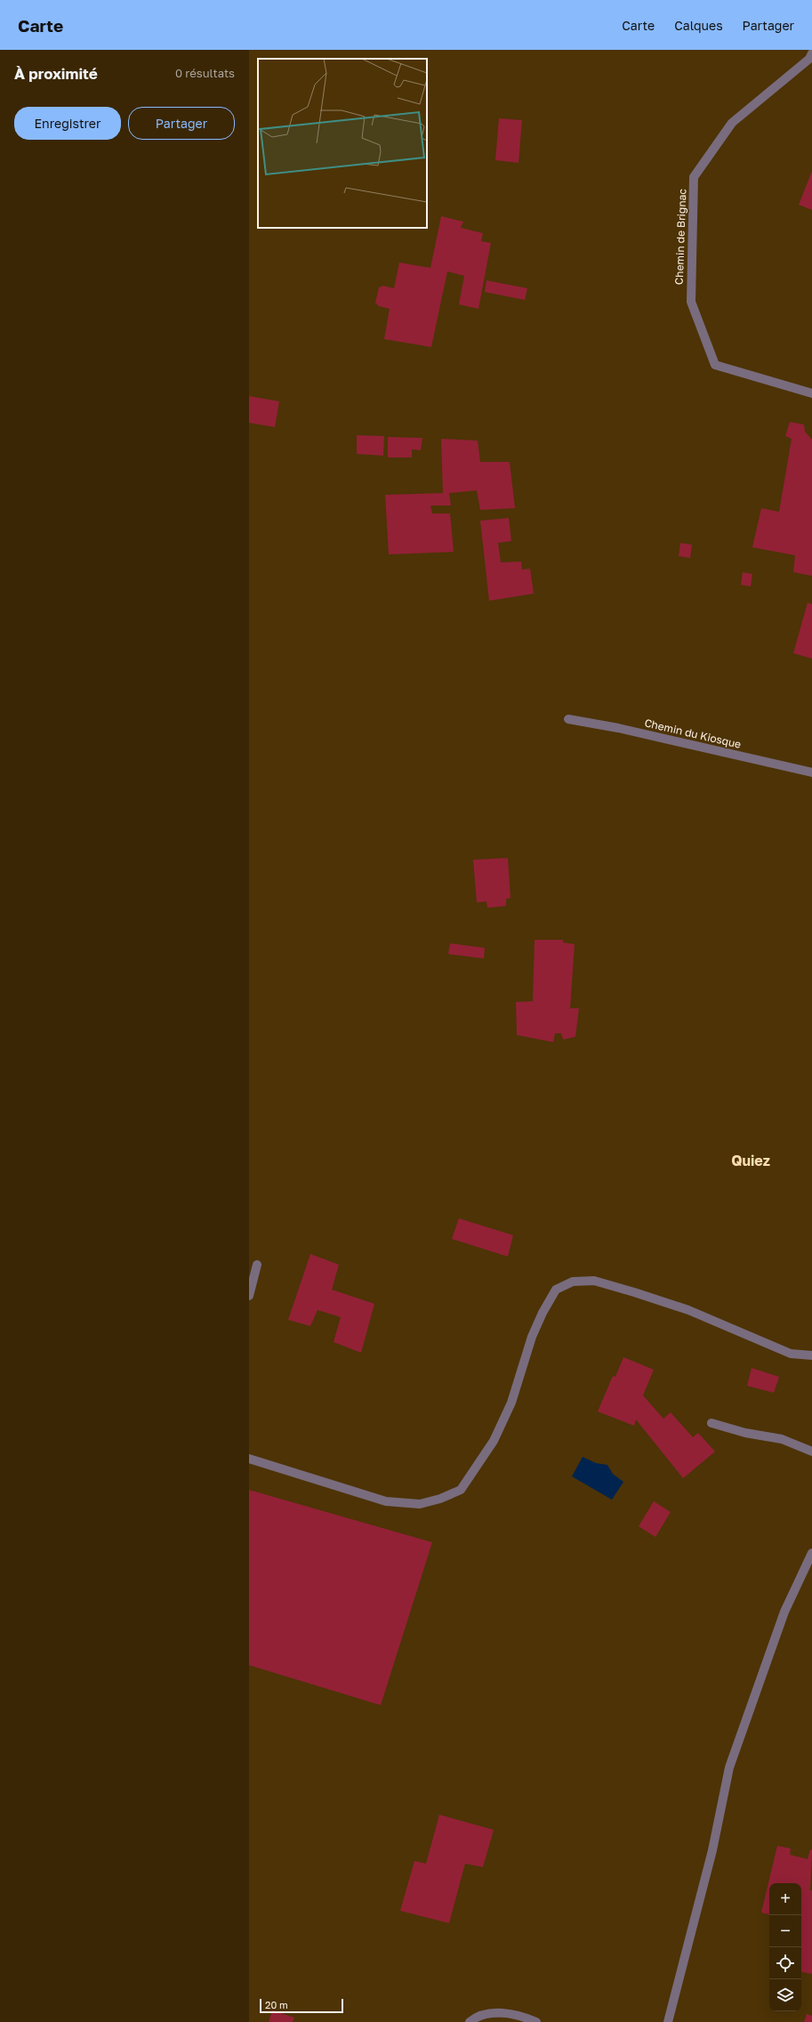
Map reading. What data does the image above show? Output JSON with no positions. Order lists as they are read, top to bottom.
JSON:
{
  "streets": {
    "street": ["Chemin de Brignac", "Chemin du Kiosque"]
  },
  "districts": ["Quiez"],
  "scale_bar": "20 m",
  "page": {
    "header": "Carte",
    "nav": ["Carte", "Calques", "Partager"],
    "heading": ["À proximité", "0 résultats"],
    "buttons": ["Enregistrer", "Partager"],
    "map_buttons": ["+", "−"],
    "scale": "20 m"
  }
}
